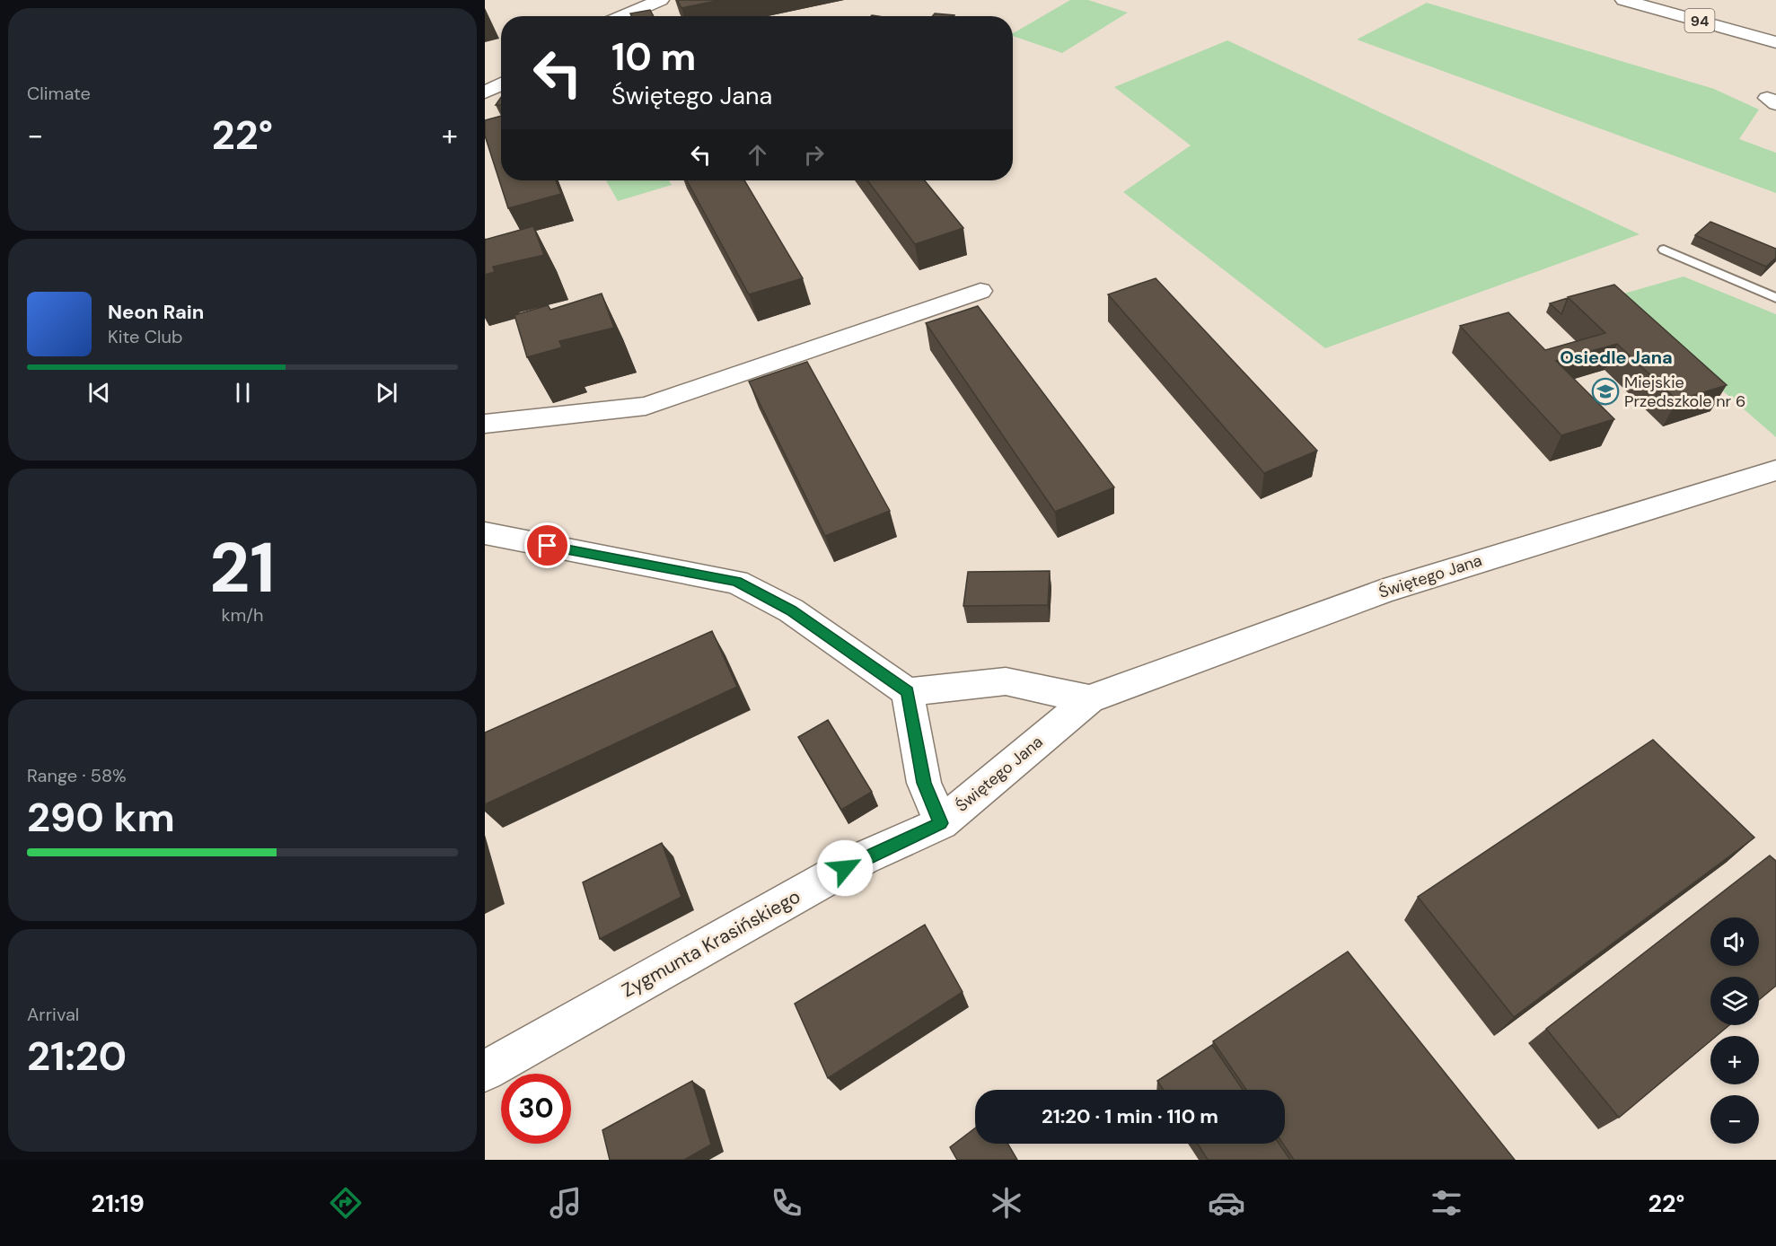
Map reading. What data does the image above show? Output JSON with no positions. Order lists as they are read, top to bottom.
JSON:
{
  "streets": {
    "street": ["94", "Świętego Jana", "Zygmunta Krasińskiego"]
  },
  "crossings": [
    ["Świętego Jana", "Zygmunta Krasińskiego"]
  ],
  "districts": ["Osiedle Jana"],
  "places": {
    "school or university": ["Miejskie Przedszkole nr 6"]
  },
  "page": {
    "tile": [
      "Climate",
      ["21", "km/h"],
      ["Range · 58%", "290 km"],
      ["Arrival", "21:20"]
    ],
    "turn": ["10 m", "Świętego Jana"],
    "heat": ["−", "22°", "+"],
    "song": ["Neon Rain", "Kite Club"],
    "map_buttons": ["+", "−"],
    "limit": "30",
    "trip": "21:20 · 1 min · 110 m",
    "tabs": ["21:19", "22°"]
  }
}
